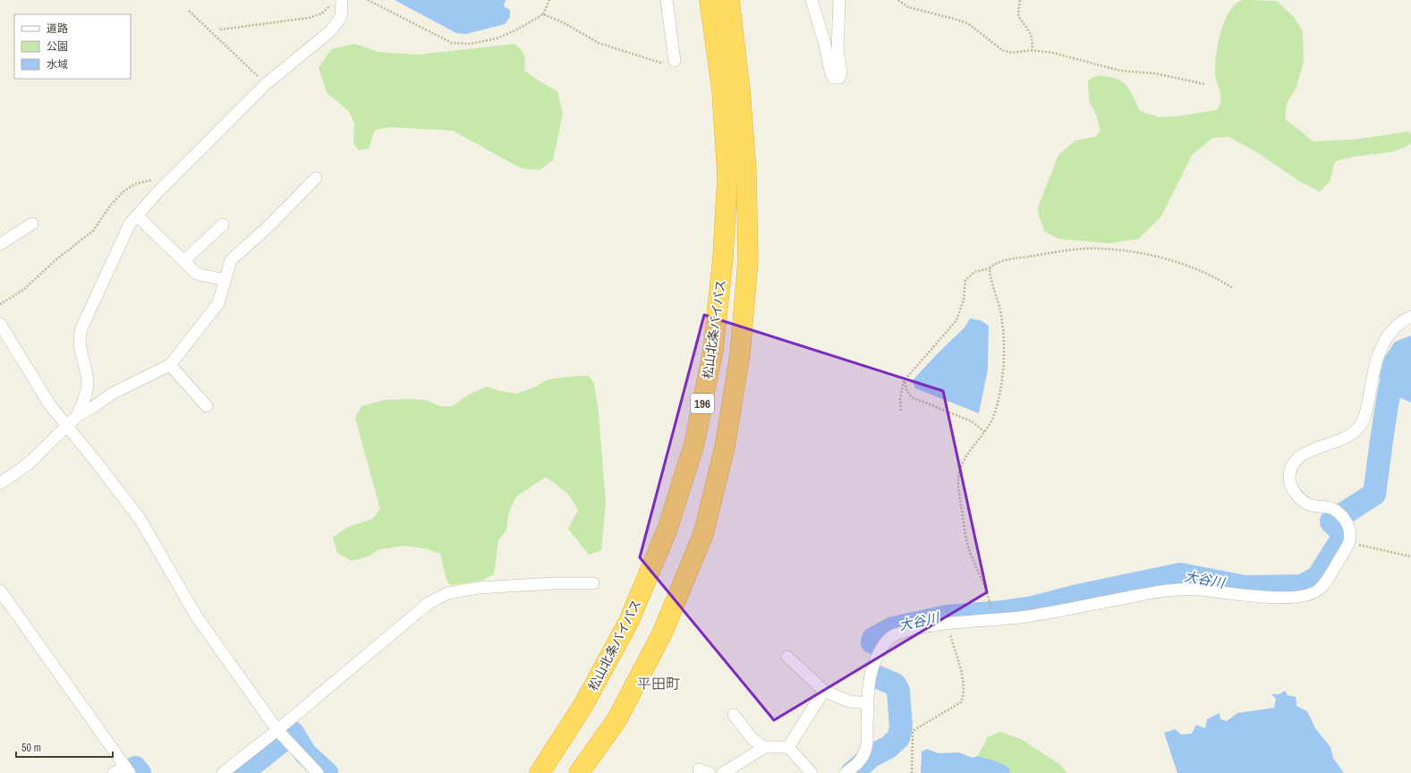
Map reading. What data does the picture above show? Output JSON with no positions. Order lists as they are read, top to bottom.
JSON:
{
  "streets": {
    "highway": ["松山北条バイパス", "196"]
  },
  "districts": ["平田町"],
  "water": ["大谷川"],
  "legend": ["道路", "公園", "水域"],
  "scale_bar": "50 m"
}
